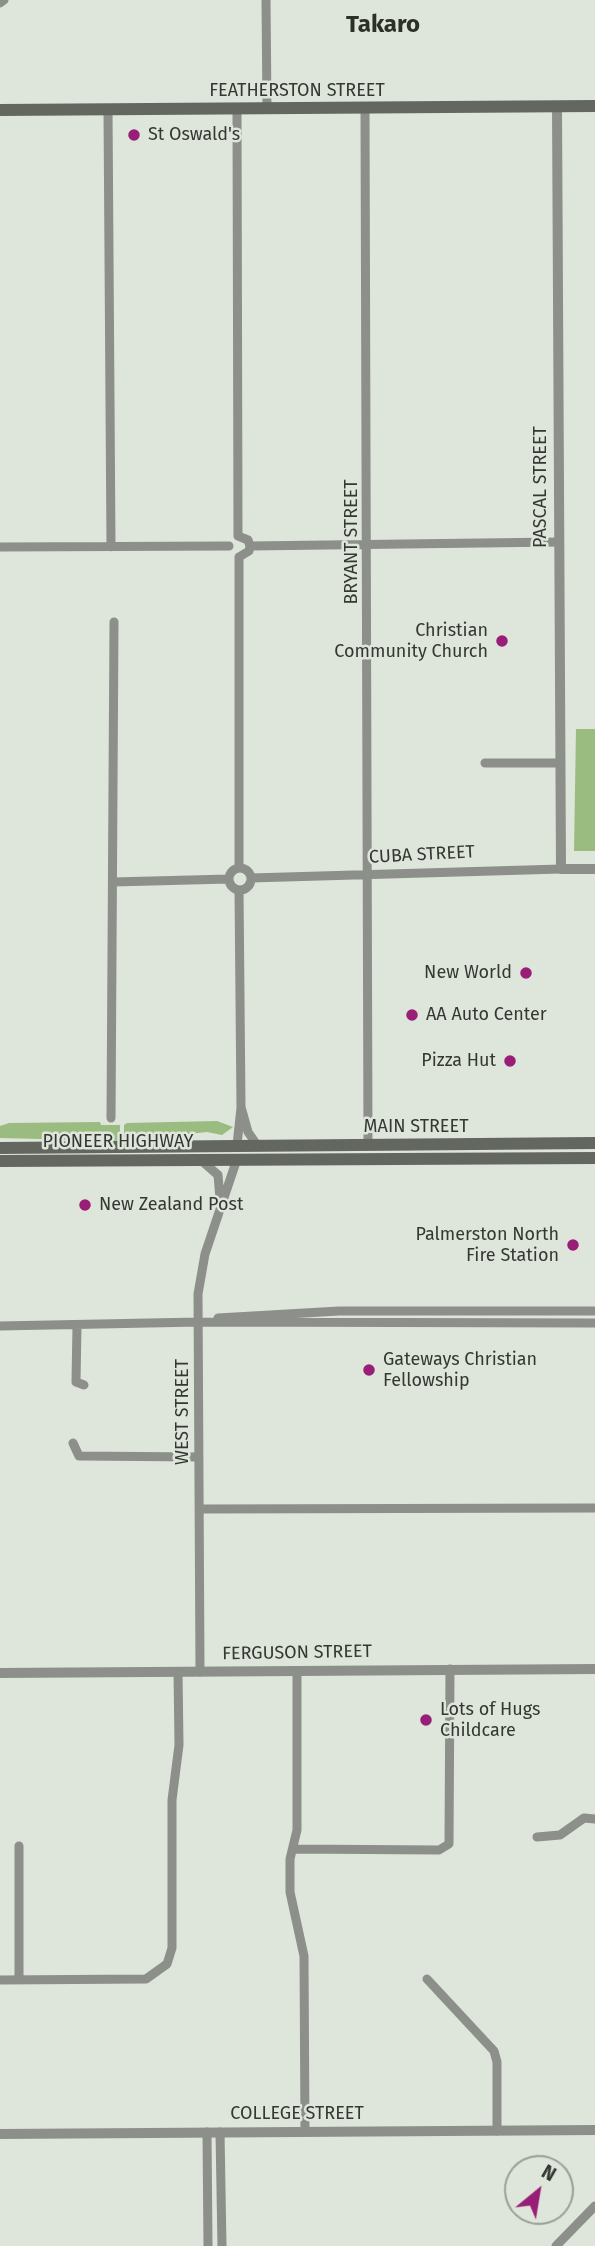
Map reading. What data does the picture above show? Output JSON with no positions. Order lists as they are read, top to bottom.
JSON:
{
  "streets": {
    "main road": ["FEATHERSTON STREET", "MAIN STREET", "PIONEER HIGHWAY"],
    "street": [
      "PASCAL STREET",
      "BRYANT STREET",
      "CUBA STREET",
      "WEST STREET",
      "FERGUSON STREET",
      "COLLEGE STREET"
    ]
  },
  "crossings": [
    ["FEATHERSTON STREET", "PASCAL STREET"],
    ["FEATHERSTON STREET", "BRYANT STREET"],
    ["PASCAL STREET", "CUBA STREET"],
    ["BRYANT STREET", "CUBA STREET"],
    ["BRYANT STREET", "MAIN STREET"],
    ["MAIN STREET", "PIONEER HIGHWAY"],
    ["MAIN STREET", "WEST STREET"],
    ["PIONEER HIGHWAY", "WEST STREET"],
    ["WEST STREET", "FERGUSON STREET"]
  ],
  "districts": ["Takaro"],
  "places": [
    "St Oswald's",
    "Christian Community Church",
    "New World",
    "AA Auto Center",
    "Pizza Hut",
    "New Zealand Post",
    "Palmerston North Fire Station",
    "Gateways Christian Fellowship",
    "Lots of Hugs Childcare"
  ],
  "north": "top right"
}
